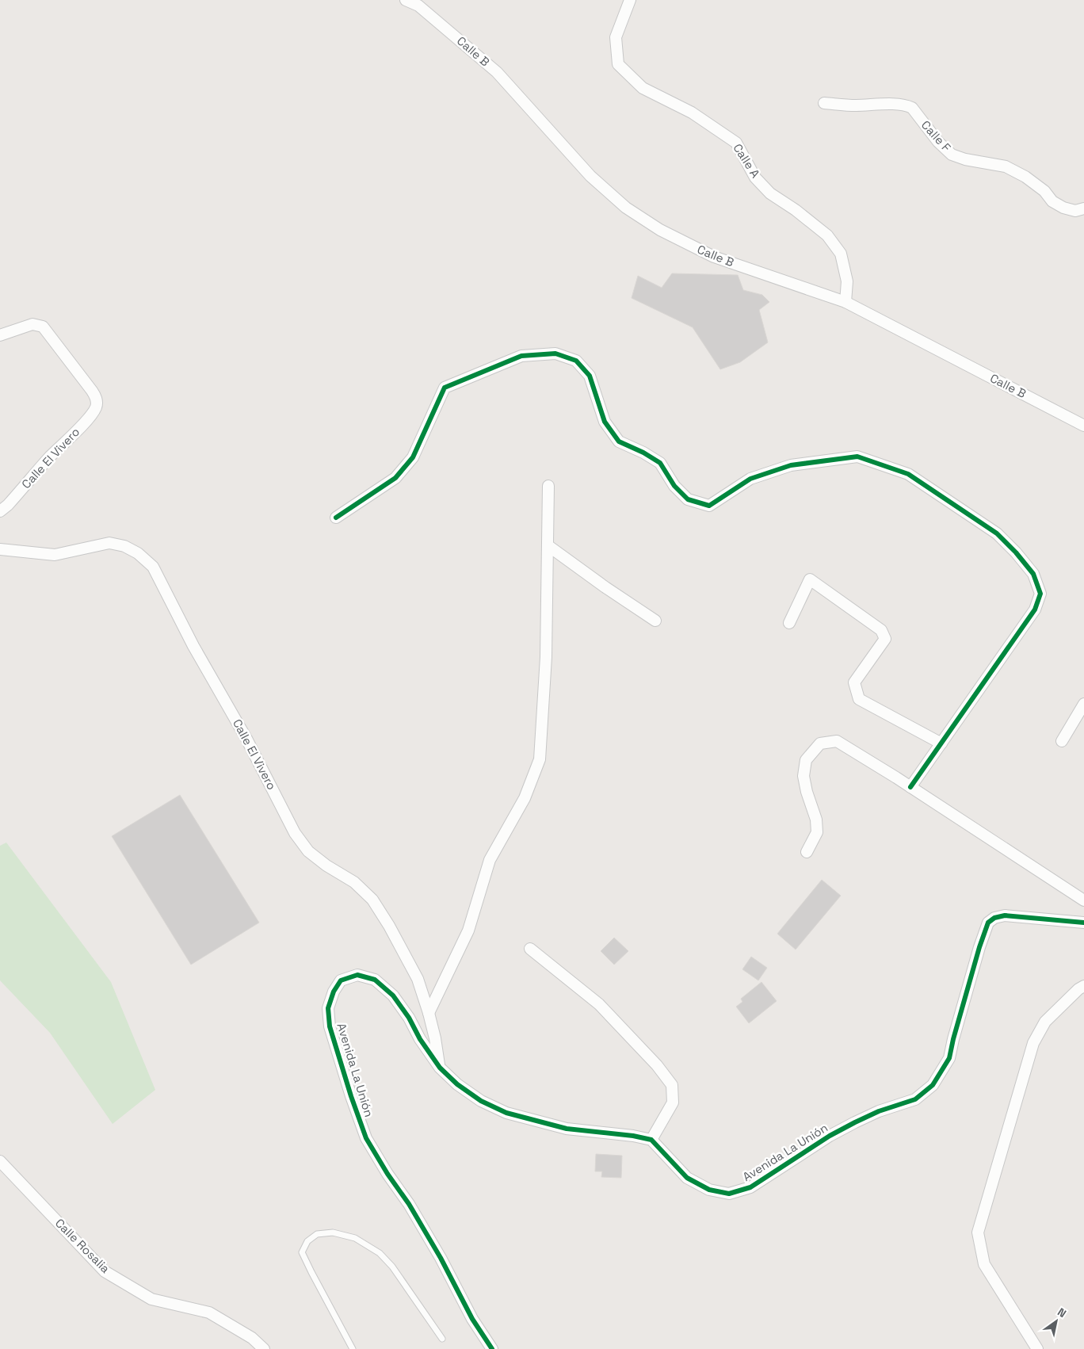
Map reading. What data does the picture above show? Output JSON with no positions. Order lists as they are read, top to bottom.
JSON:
{
  "streets": {
    "street": [
      "Calle B",
      "Calle F",
      "Calle A",
      "Calle El Vivero",
      "Avenida La Unión",
      "Calle Rosalia"
    ]
  },
  "crossings": [
    ["Calle B", "Calle A"],
    ["Calle El Vivero", "Avenida La Unión"]
  ],
  "north": "top right"
}
